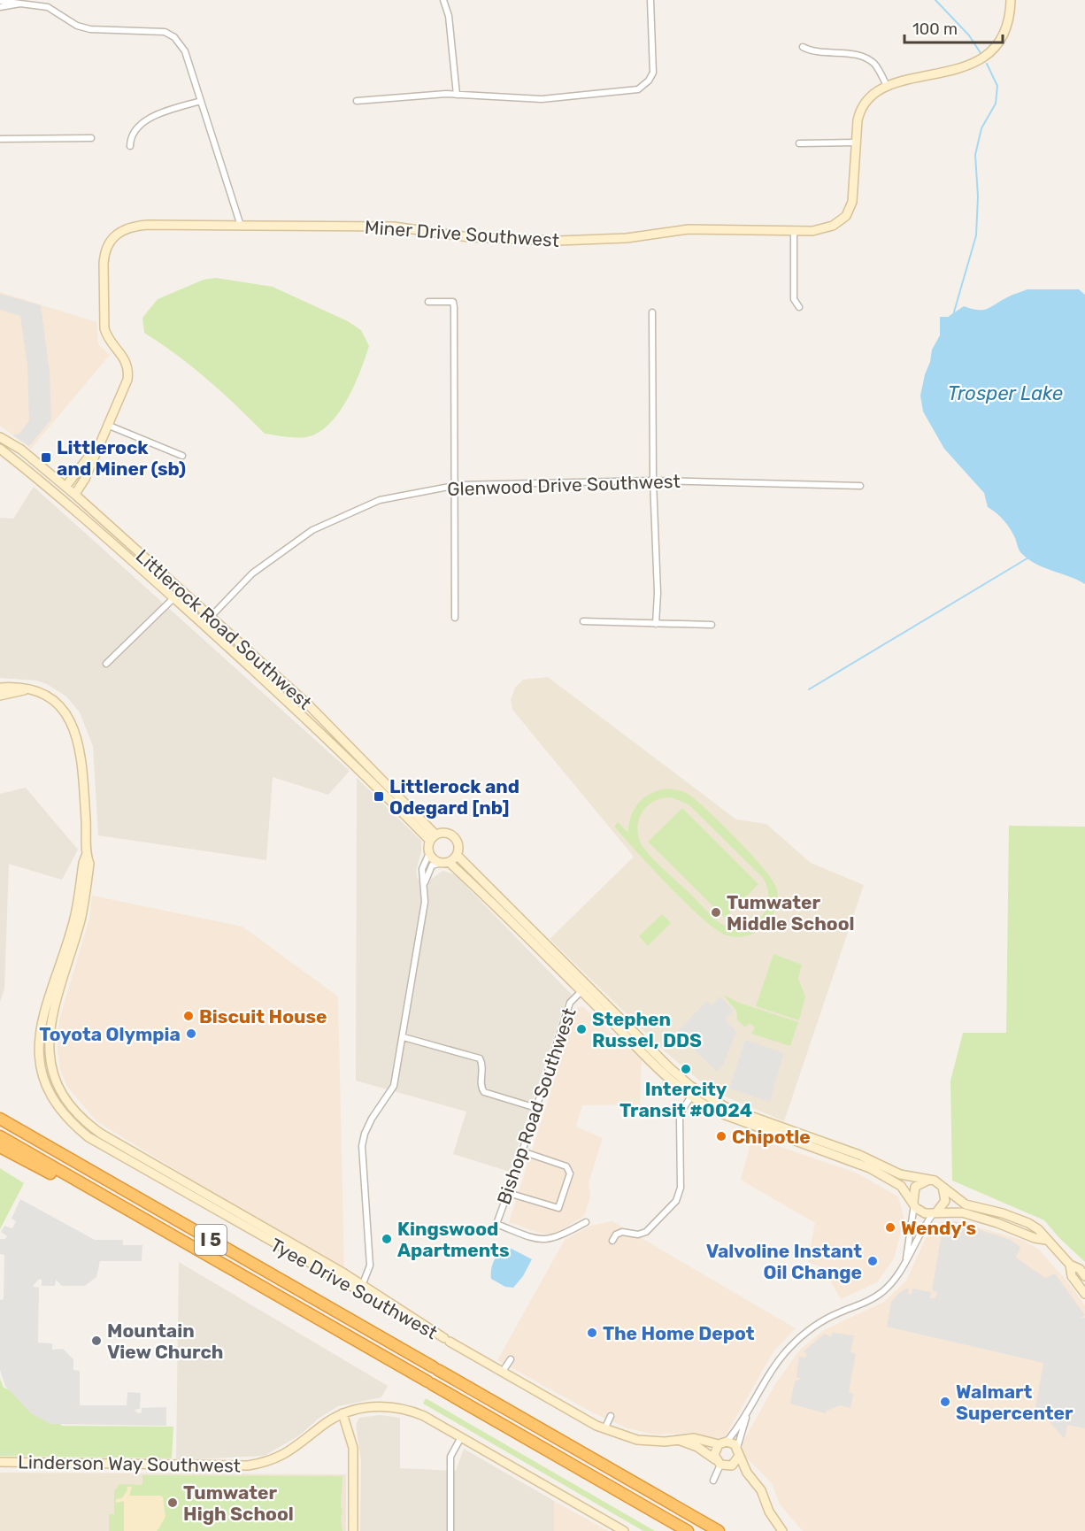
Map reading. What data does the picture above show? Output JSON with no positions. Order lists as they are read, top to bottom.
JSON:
{
  "streets": {
    "highway": ["I 5"],
    "street": [
      "Miner Drive Southwest",
      "Glenwood Drive Southwest",
      "Littlerock Road Southwest",
      "Bishop Road Southwest",
      "Tyee Drive Southwest",
      "Linderson Way Southwest"
    ]
  },
  "crossings": [
    ["Miner Drive Southwest", "Littlerock Road Southwest"],
    ["Glenwood Drive Southwest", "Littlerock Road Southwest"]
  ],
  "water": ["Trosper Lake"],
  "places": {
    "transit": ["Littlerock and Miner (sb)", "Littlerock and Odegard [nb]"],
    "other": [
      "Tumwater Middle School",
      "Biscuit House",
      "Stephen Russel, DDS",
      "Toyota Olympia",
      "Intercity Transit #0024",
      "Chipotle",
      "Wendy's",
      "Kingswood Apartments",
      "Valvoline Instant Oil Change",
      "The Home Depot",
      "Mountain View Church",
      "Walmart Supercenter",
      "Tumwater High School"
    ]
  },
  "scale_bar": "100 m"
}
